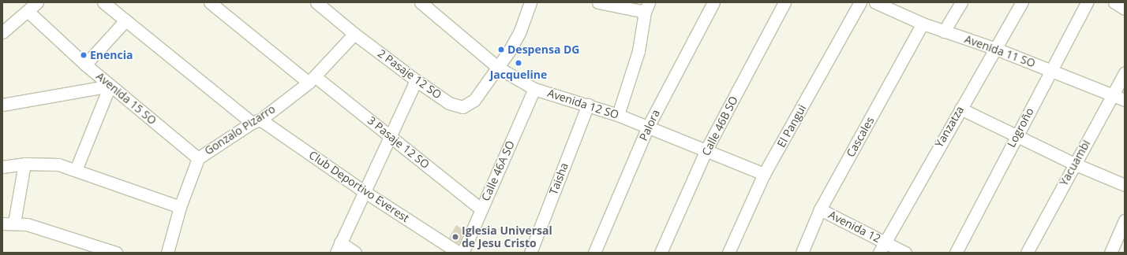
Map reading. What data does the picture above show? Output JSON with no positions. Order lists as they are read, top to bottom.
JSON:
{
  "streets": {
    "street": [
      "Avenida 11 SO",
      "2 Pasaje 12 SO",
      "Avenida 15 SO",
      "Avenida 12 SO",
      "Palora",
      "Calle 46B SO",
      "El Pangui",
      "Yanzatza",
      "Logroño",
      "Gonzalo Pizarro",
      "Cascales",
      "3 Pasaje 12 SO",
      "Yacuambi",
      "Calle 46A SO",
      "Taisha",
      "Club Deportivo Everest",
      "Avenida 12"
    ]
  },
  "crossings": [
    ["Avenida 11 SO", "Yanzatza"],
    ["Avenida 11 SO", "Logroño"],
    ["Avenida 11 SO", "Cascales"],
    ["Avenida 11 SO", "Yacuambi"],
    ["2 Pasaje 12 SO", "Avenida 12 SO"],
    ["2 Pasaje 12 SO", "Gonzalo Pizarro"],
    ["Avenida 15 SO", "Gonzalo Pizarro"],
    ["Avenida 12 SO", "Palora"],
    ["Avenida 12 SO", "Calle 46B SO"],
    ["Avenida 12 SO", "El Pangui"],
    ["Avenida 12 SO", "Calle 46A SO"],
    ["Avenida 12 SO", "Taisha"],
    ["Yanzatza", "Avenida 12"],
    ["Gonzalo Pizarro", "3 Pasaje 12 SO"],
    ["Gonzalo Pizarro", "Club Deportivo Everest"],
    ["Cascales", "Avenida 12"],
    ["3 Pasaje 12 SO", "Calle 46A SO"]
  ],
  "places": [
    "Despensa DG",
    "Enencia",
    "Jacqueline",
    "Iglesia Universal de Jesu Cristo"
  ]
}
